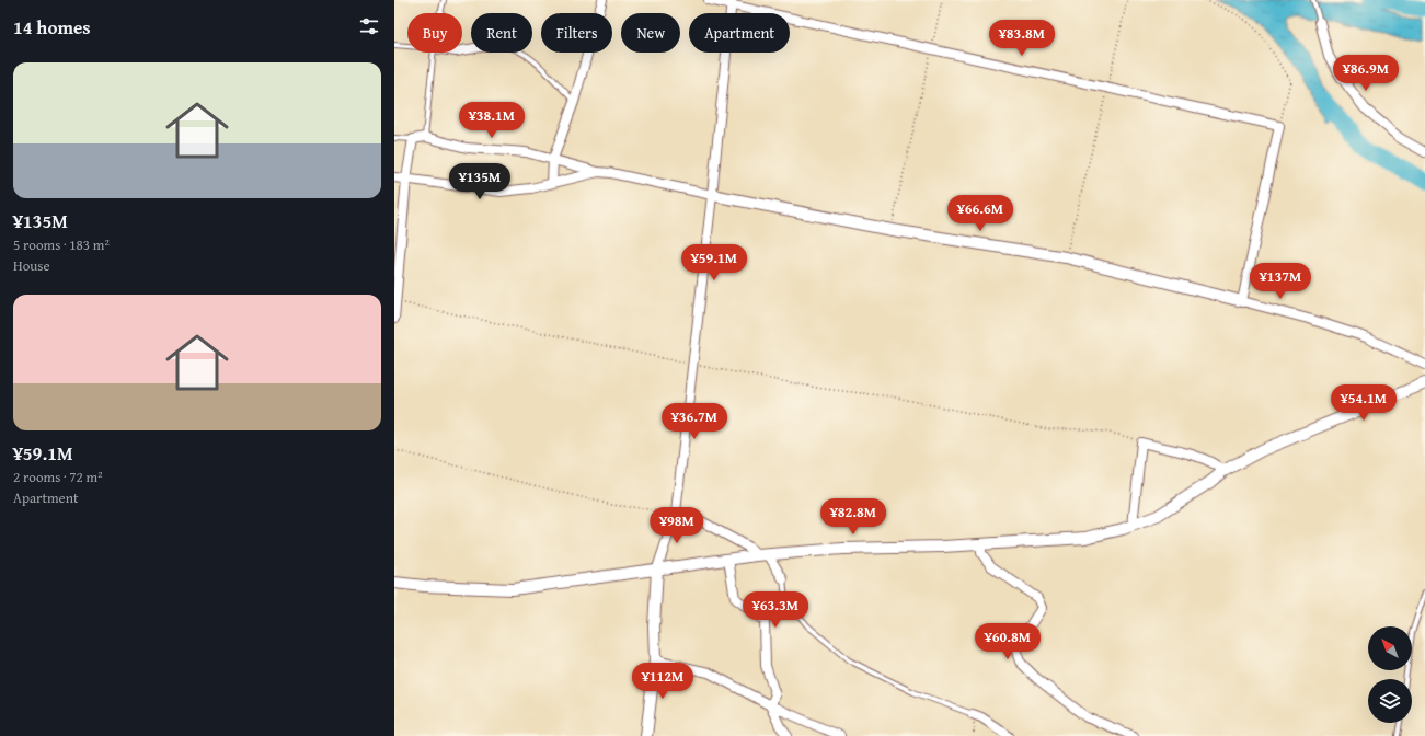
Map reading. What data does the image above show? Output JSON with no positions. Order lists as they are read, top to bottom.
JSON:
{
  "north": "top left",
  "page": {
    "heading": "14 homes",
    "chip": [
      "Buy",
      "Rent",
      "Filters",
      "New",
      "Apartment"
    ],
    "price": [
      "¥83.8M",
      "¥86.9M",
      "¥38.1M",
      "¥135M",
      "¥66.6M",
      "¥59.1M",
      "¥137M",
      "¥54.1M",
      "¥36.7M",
      "¥82.8M",
      "¥98M",
      "¥63.3M",
      "¥60.8M",
      "¥112M"
    ],
    "list": [
      {
        "name": "¥135M",
        "note": "5 rooms · 183 m² · House"
      },
      {
        "name": "¥59.1M",
        "note": "2 rooms · 72 m² · Apartment"
      }
    ]
  }
}
